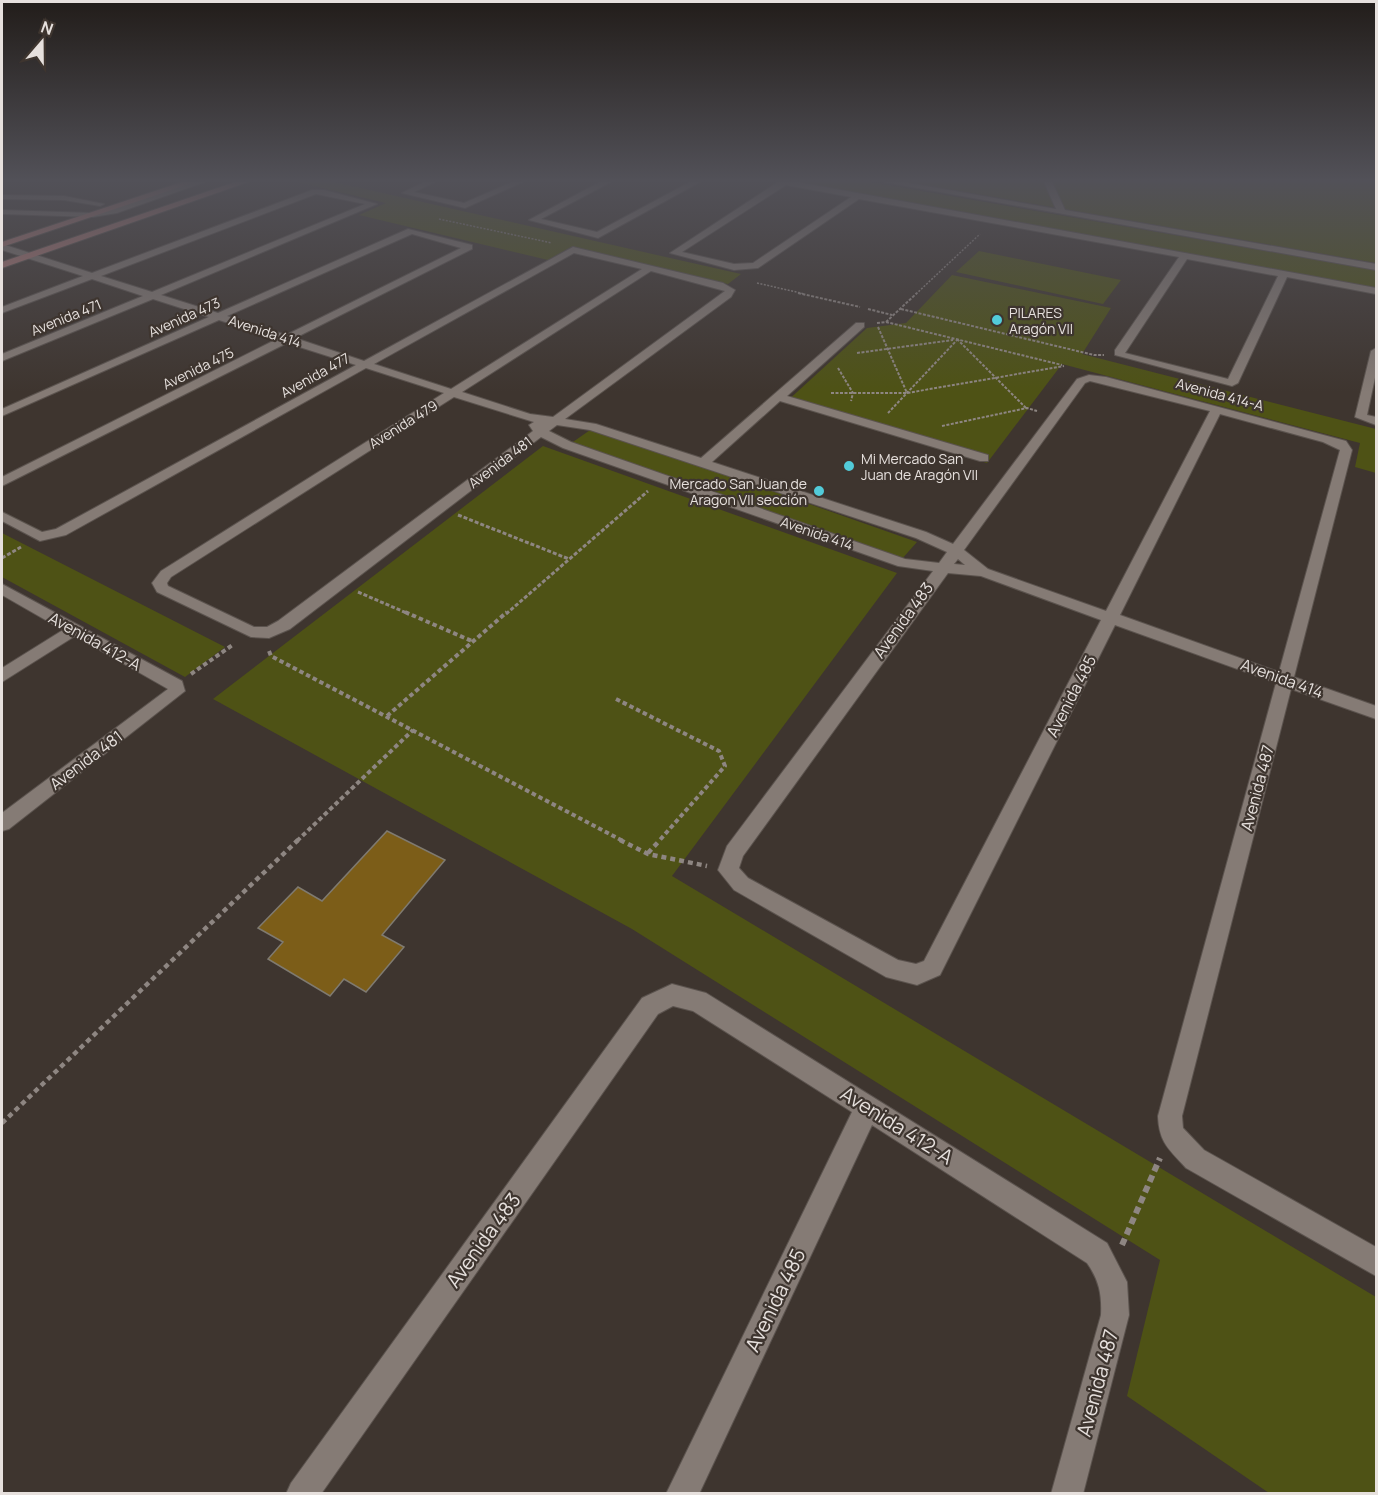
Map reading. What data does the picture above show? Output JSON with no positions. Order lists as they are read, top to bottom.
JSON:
{
  "streets": {
    "street": [
      "Avenida 471",
      "Avenida 473",
      "Avenida 414",
      "Avenida 475",
      "Avenida 477",
      "Avenida 414-A",
      "Avenida 479",
      "Avenida 481",
      "Avenida 483",
      "Avenida 412-A",
      "Avenida 485",
      "Avenida 487"
    ]
  },
  "crossings": [
    ["Avenida 471", "Avenida 414"],
    ["Avenida 473", "Avenida 414"],
    ["Avenida 414", "Avenida 475"],
    ["Avenida 414", "Avenida 477"],
    ["Avenida 414", "Avenida 479"],
    ["Avenida 414", "Avenida 481"],
    ["Avenida 414", "Avenida 483"],
    ["Avenida 414", "Avenida 485"],
    ["Avenida 414", "Avenida 487"],
    ["Avenida 477", "Avenida 479"],
    ["Avenida 477", "Avenida 481"],
    ["Avenida 414-A", "Avenida 483"],
    ["Avenida 414-A", "Avenida 485"],
    ["Avenida 414-A", "Avenida 487"],
    ["Avenida 479", "Avenida 481"],
    ["Avenida 481", "Avenida 412-A"],
    ["Avenida 483", "Avenida 412-A"],
    ["Avenida 483", "Avenida 485"],
    ["Avenida 412-A", "Avenida 485"],
    ["Avenida 412-A", "Avenida 487"]
  ],
  "places": ["PILARES Aragón VII", "Mi Mercado San Juan de Aragón VII", "Mercado San Juan de Aragon VII sección"],
  "north": "top"
}
